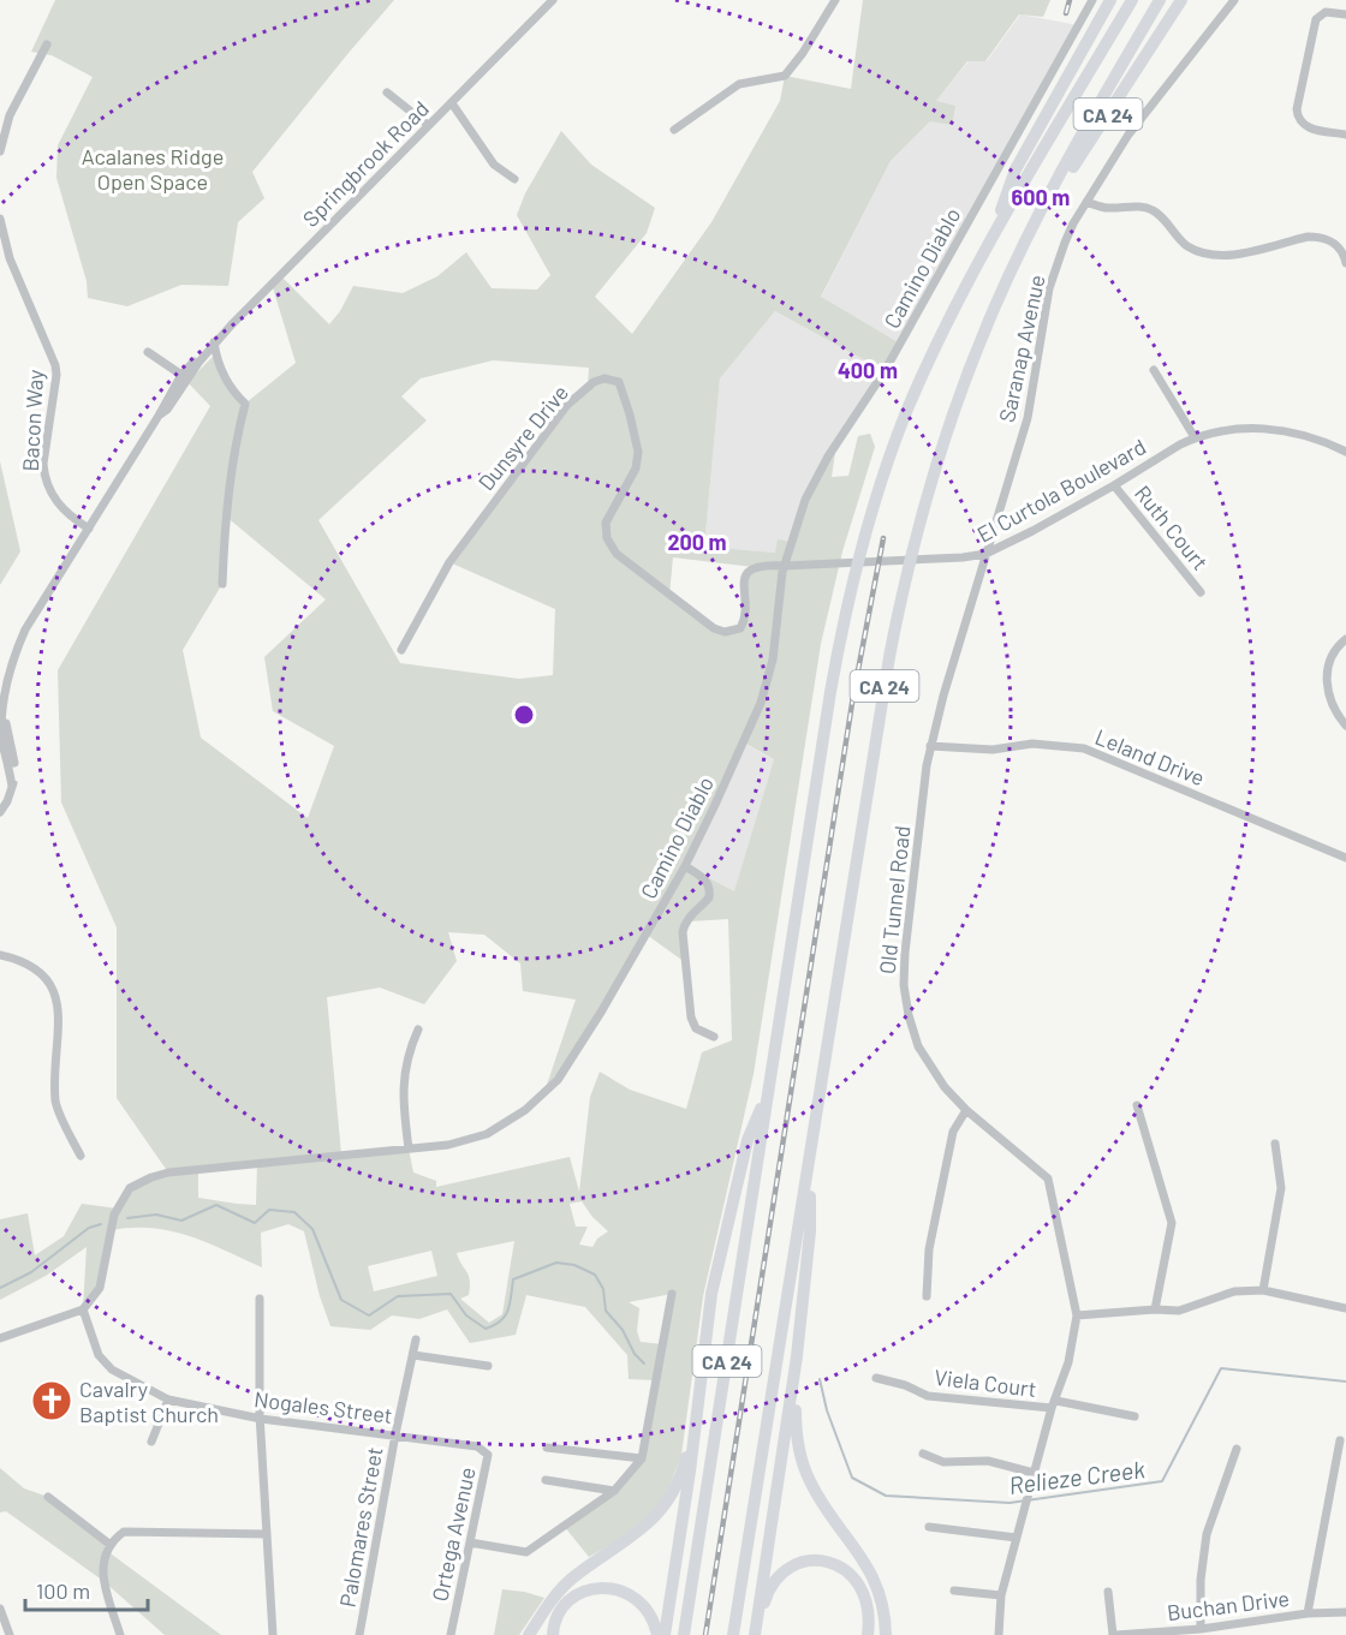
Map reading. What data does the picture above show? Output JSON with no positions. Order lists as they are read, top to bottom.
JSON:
{
  "streets": {
    "highway": ["CA 24"],
    "street": [
      "Springbrook Road",
      "Camino Diablo",
      "Saranap Avenue",
      "Bacon Way",
      "Dunsyre Drive",
      "El Curtola Boulevard",
      "Ruth Court",
      "Leland Drive",
      "Old Tunnel Road",
      "Viela Court",
      "Nogales Street",
      "Palomares Street",
      "Ortega Avenue",
      "Buchan Drive"
    ]
  },
  "crossings": [
    ["Springbrook Road", "Bacon Way"],
    ["Camino Diablo", "Dunsyre Drive"],
    ["Camino Diablo", "El Curtola Boulevard"],
    ["Camino Diablo", "Nogales Street"],
    ["Saranap Avenue", "El Curtola Boulevard"],
    ["Saranap Avenue", "Leland Drive"],
    ["Saranap Avenue", "Old Tunnel Road"],
    ["Dunsyre Drive", "El Curtola Boulevard"],
    ["El Curtola Boulevard", "Ruth Court"],
    ["Leland Drive", "Old Tunnel Road"],
    ["Old Tunnel Road", "Viela Court"],
    ["Nogales Street", "Palomares Street"],
    ["Nogales Street", "Ortega Avenue"]
  ],
  "water": ["Relieze Creek"],
  "parks": ["Acalanes Ridge Open Space"],
  "places": {
    "church": ["Cavalry Baptist Church"]
  },
  "scale_bar": "100 m",
  "rings": ["600 m", "400 m", "200 m"]
}
